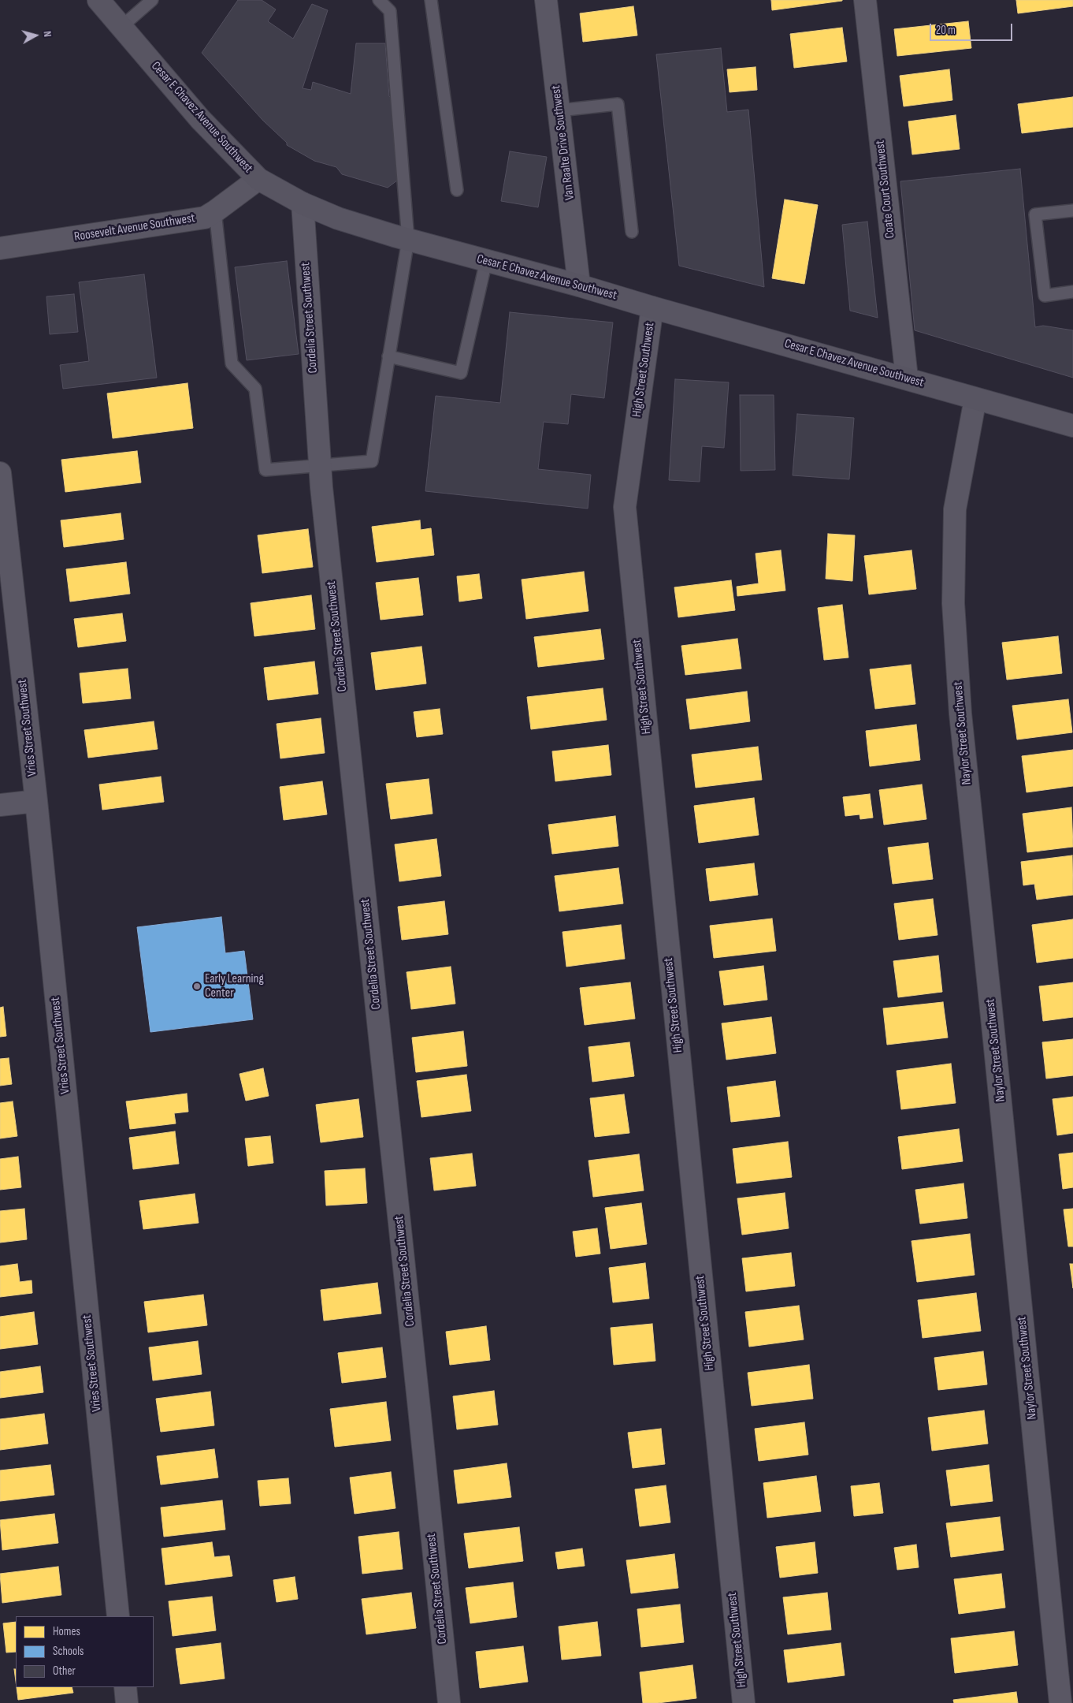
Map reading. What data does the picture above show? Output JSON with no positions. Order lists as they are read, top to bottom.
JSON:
{
  "streets": {
    "main road": ["Cesar E Chavez Avenue Southwest"],
    "street": [
      "Van Raalte Drive Southwest",
      "Coate Court Southwest",
      "Roosevelt Avenue Southwest",
      "Cordelia Street Southwest",
      "High Street Southwest",
      "Vries Street Southwest",
      "Naylor Street Southwest"
    ]
  },
  "crossings": [
    ["Cesar E Chavez Avenue Southwest", "Van Raalte Drive Southwest"],
    ["Cesar E Chavez Avenue Southwest", "Coate Court Southwest"],
    ["Cesar E Chavez Avenue Southwest", "Roosevelt Avenue Southwest"],
    ["Cesar E Chavez Avenue Southwest", "Cordelia Street Southwest"],
    ["Cesar E Chavez Avenue Southwest", "High Street Southwest"],
    ["Cesar E Chavez Avenue Southwest", "Naylor Street Southwest"]
  ],
  "places": ["Early Learning Center"],
  "legend": ["Homes", "Schools", "Other"],
  "scale_bar": "20 m",
  "north": "right"
}
